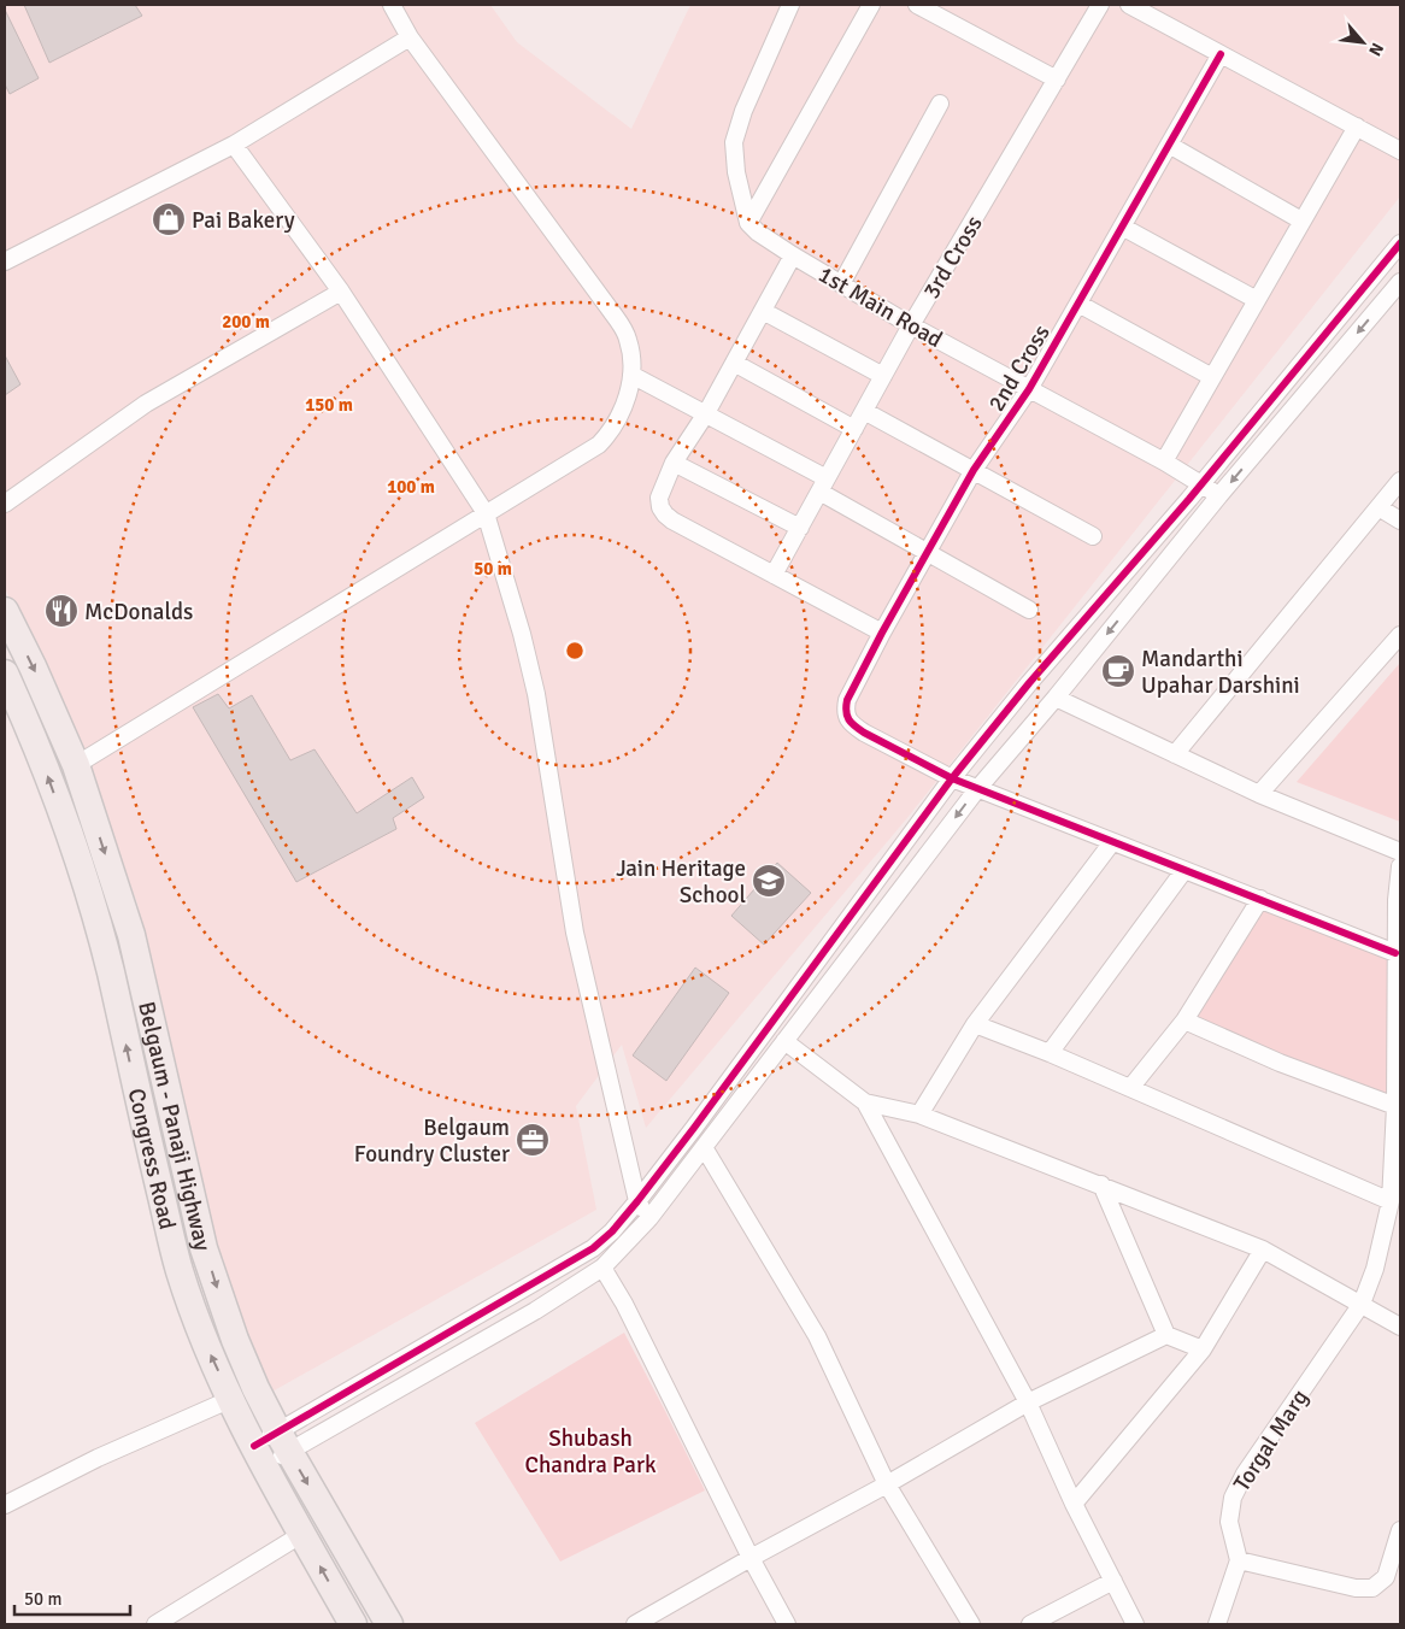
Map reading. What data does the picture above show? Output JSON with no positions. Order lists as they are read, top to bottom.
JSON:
{
  "streets": {
    "highway": ["Belgaum - Panaji Highway", "Congress Road"],
    "street": [
      "3rd Cross",
      "1st Main Road",
      "2nd Cross",
      "Torgal Marg"
    ]
  },
  "crossings": [
    ["3rd Cross", "1st Main Road"],
    ["1st Main Road", "2nd Cross"]
  ],
  "one_way": ["Belgaum - Panaji Highway", "Congress Road"],
  "parks": ["Shubash Chandra Park"],
  "places": {
    "shop": ["Pai Bakery"],
    "restaurant": ["McDonalds"],
    "cafe": ["Mandarthi Upahar Darshini"],
    "school or university": ["Jain Heritage School"],
    "office": ["Belgaum Foundry Cluster"]
  },
  "scale_bar": "50 m",
  "north": "bottom right",
  "rings": [
    "200 m",
    "150 m",
    "100 m",
    "50 m"
  ]
}
